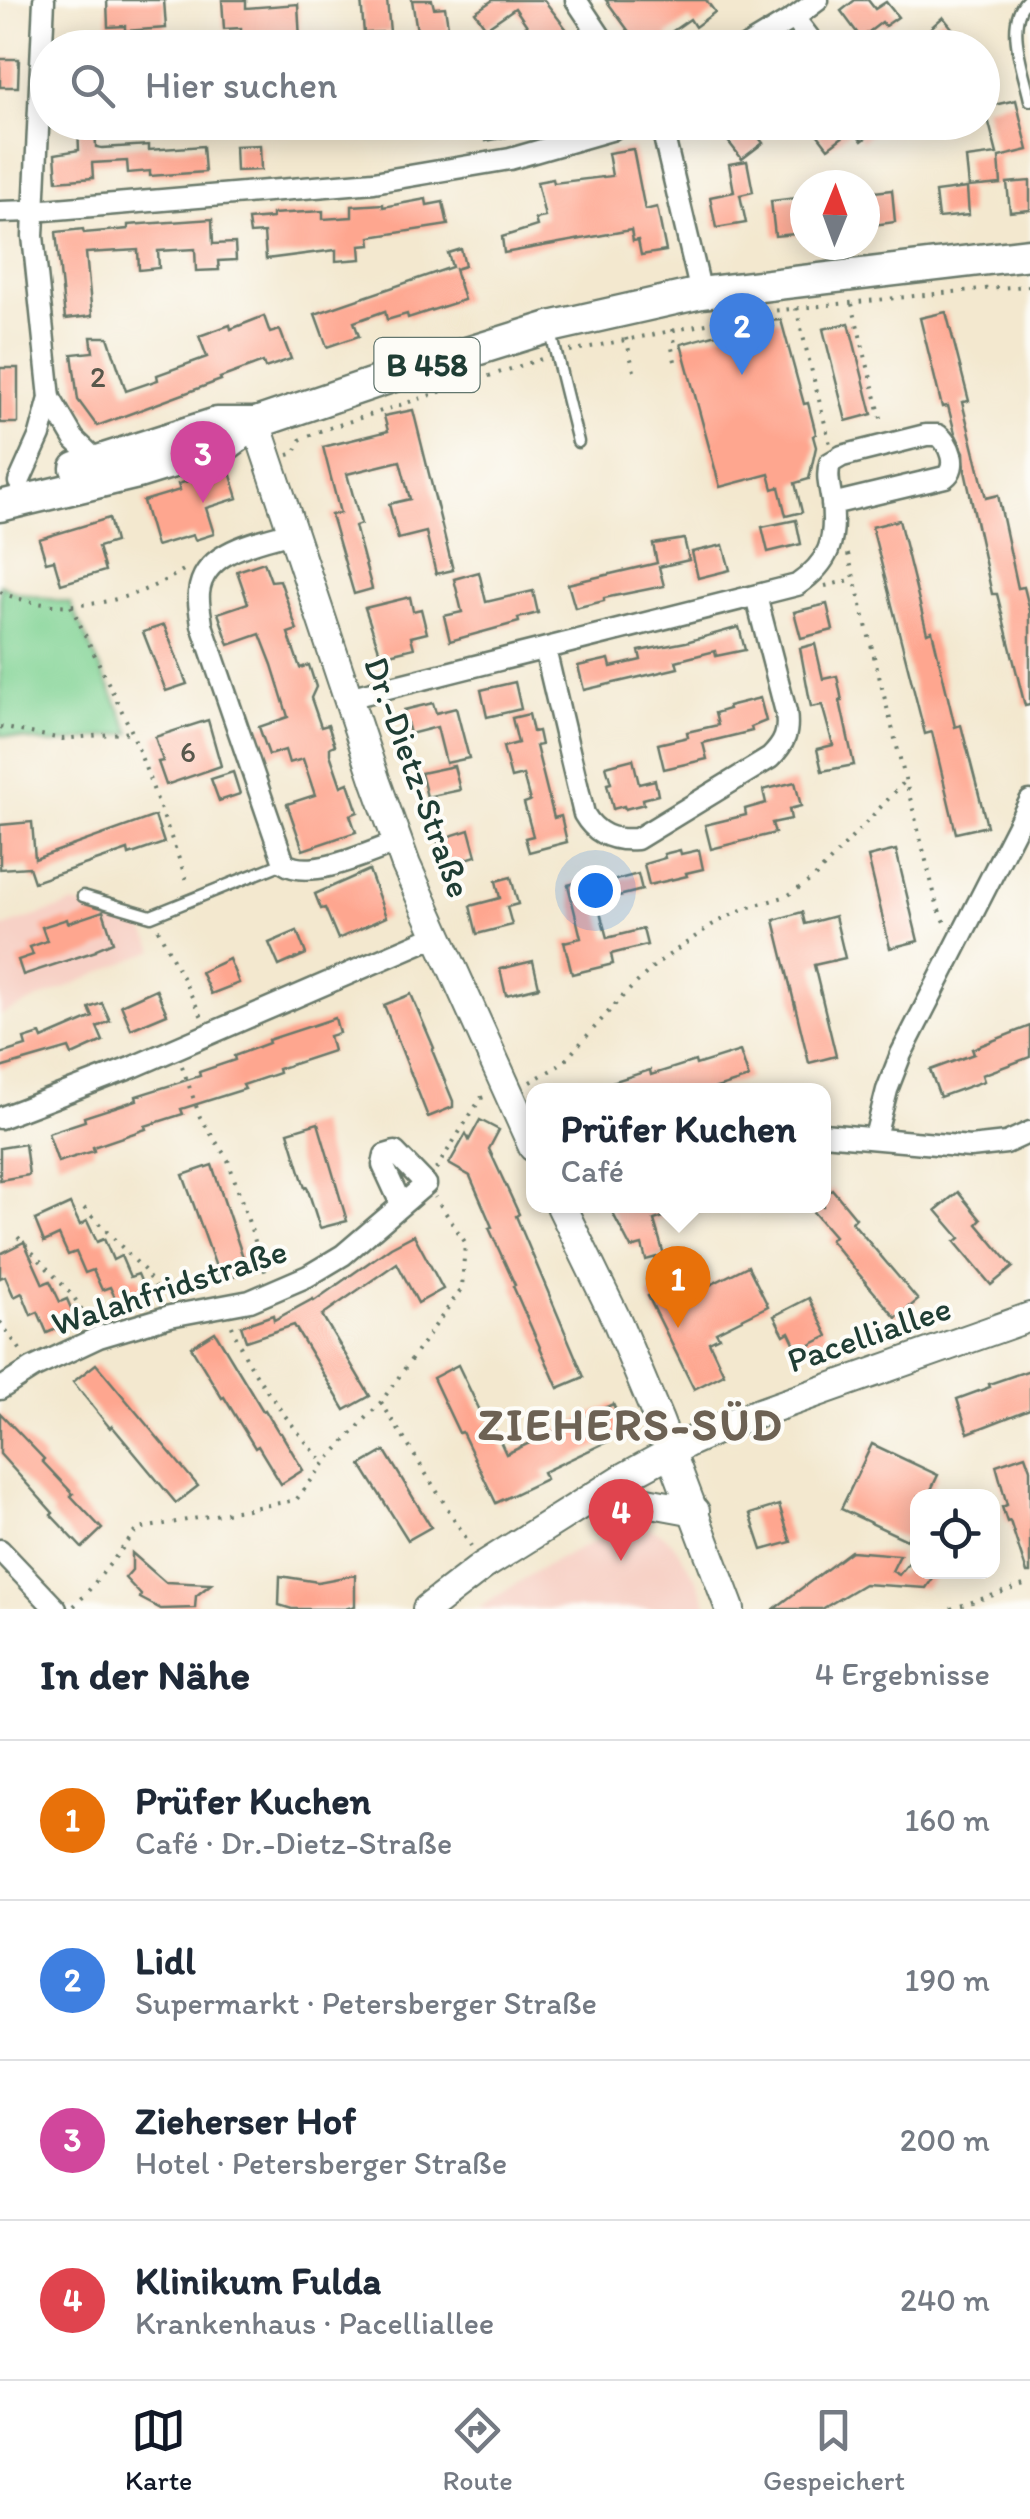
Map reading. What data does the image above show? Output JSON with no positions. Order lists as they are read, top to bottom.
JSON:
{
  "streets": {
    "main road": ["B 458", "Dr.-Dietz-Straße", "Pacelliallee"],
    "street": ["Walahfridstraße"]
  },
  "crossings": [
    ["B 458", "Dr.-Dietz-Straße"]
  ],
  "districts": ["ZIEHERS-SÜD"],
  "house_numbers": ["2", "6"],
  "north": "top",
  "page": {
    "search": "Hier suchen",
    "pins": [
      "2",
      "3",
      "1",
      "4"
    ],
    "popup": ["Prüfer Kuchen", "Café"],
    "heading": ["In der Nähe", "4 Ergebnisse"],
    "list": [
      {
        "mark": "1",
        "name": "Prüfer Kuchen",
        "note": "Café · Dr.-Dietz-Straße",
        "value": "160 m"
      },
      {
        "mark": "2",
        "name": "Lidl",
        "note": "Supermarkt · Petersberger Straße",
        "value": "190 m"
      },
      {
        "mark": "3",
        "name": "Zieherser Hof",
        "note": "Hotel · Petersberger Straße",
        "value": "200 m"
      },
      {
        "mark": "4",
        "name": "Klinikum Fulda",
        "note": "Krankenhaus · Pacelliallee",
        "value": "240 m"
      }
    ],
    "nav": ["Karte", "Route", "Gespeichert"]
  }
}
